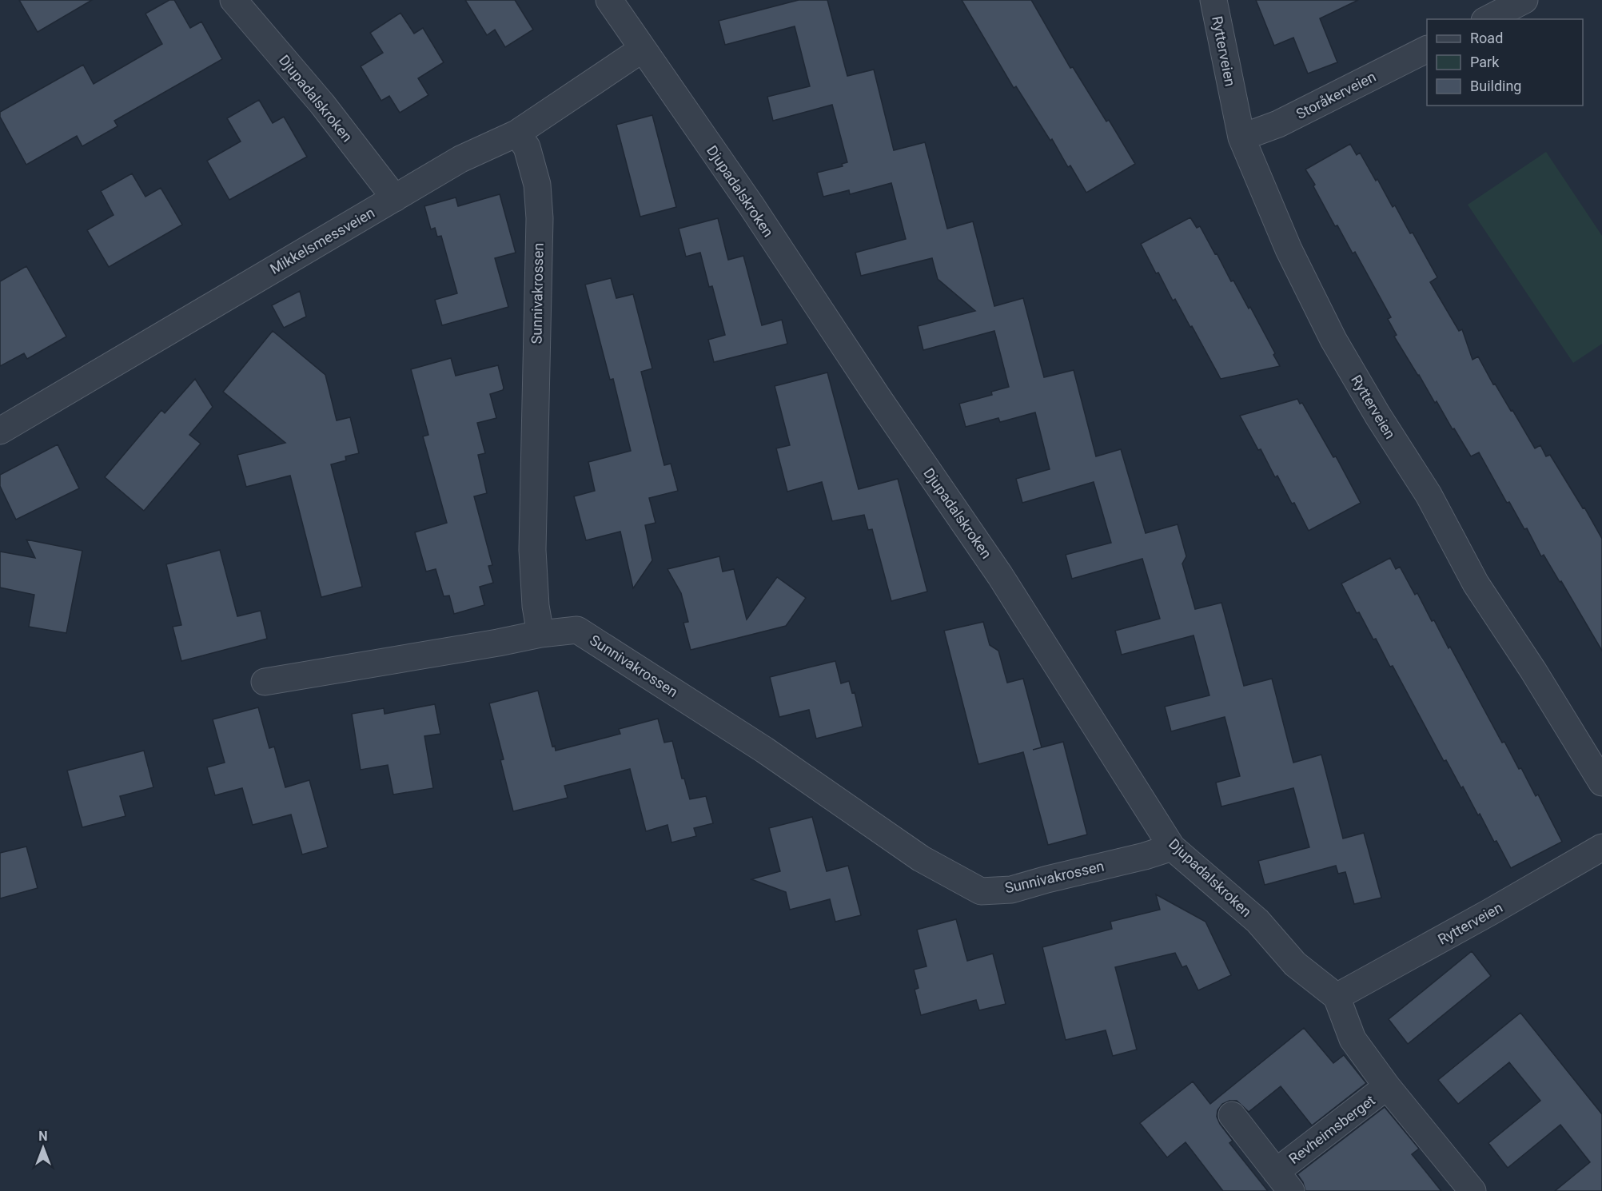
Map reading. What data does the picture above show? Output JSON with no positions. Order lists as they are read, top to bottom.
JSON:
{
  "streets": {
    "street": [
      "Rytterveien",
      "Storåkerveien",
      "Djupadalskroken",
      "Mikkelsmessveien",
      "Sunnivakrossen",
      "Revheimsberget"
    ]
  },
  "crossings": [
    ["Rytterveien", "Storåkerveien"],
    ["Rytterveien", "Djupadalskroken"],
    ["Rytterveien", "Revheimsberget"],
    ["Djupadalskroken", "Mikkelsmessveien"],
    ["Djupadalskroken", "Sunnivakrossen"],
    ["Djupadalskroken", "Revheimsberget"],
    ["Mikkelsmessveien", "Sunnivakrossen"]
  ],
  "legend": ["Road", "Park", "Building"],
  "north": "top"
}
